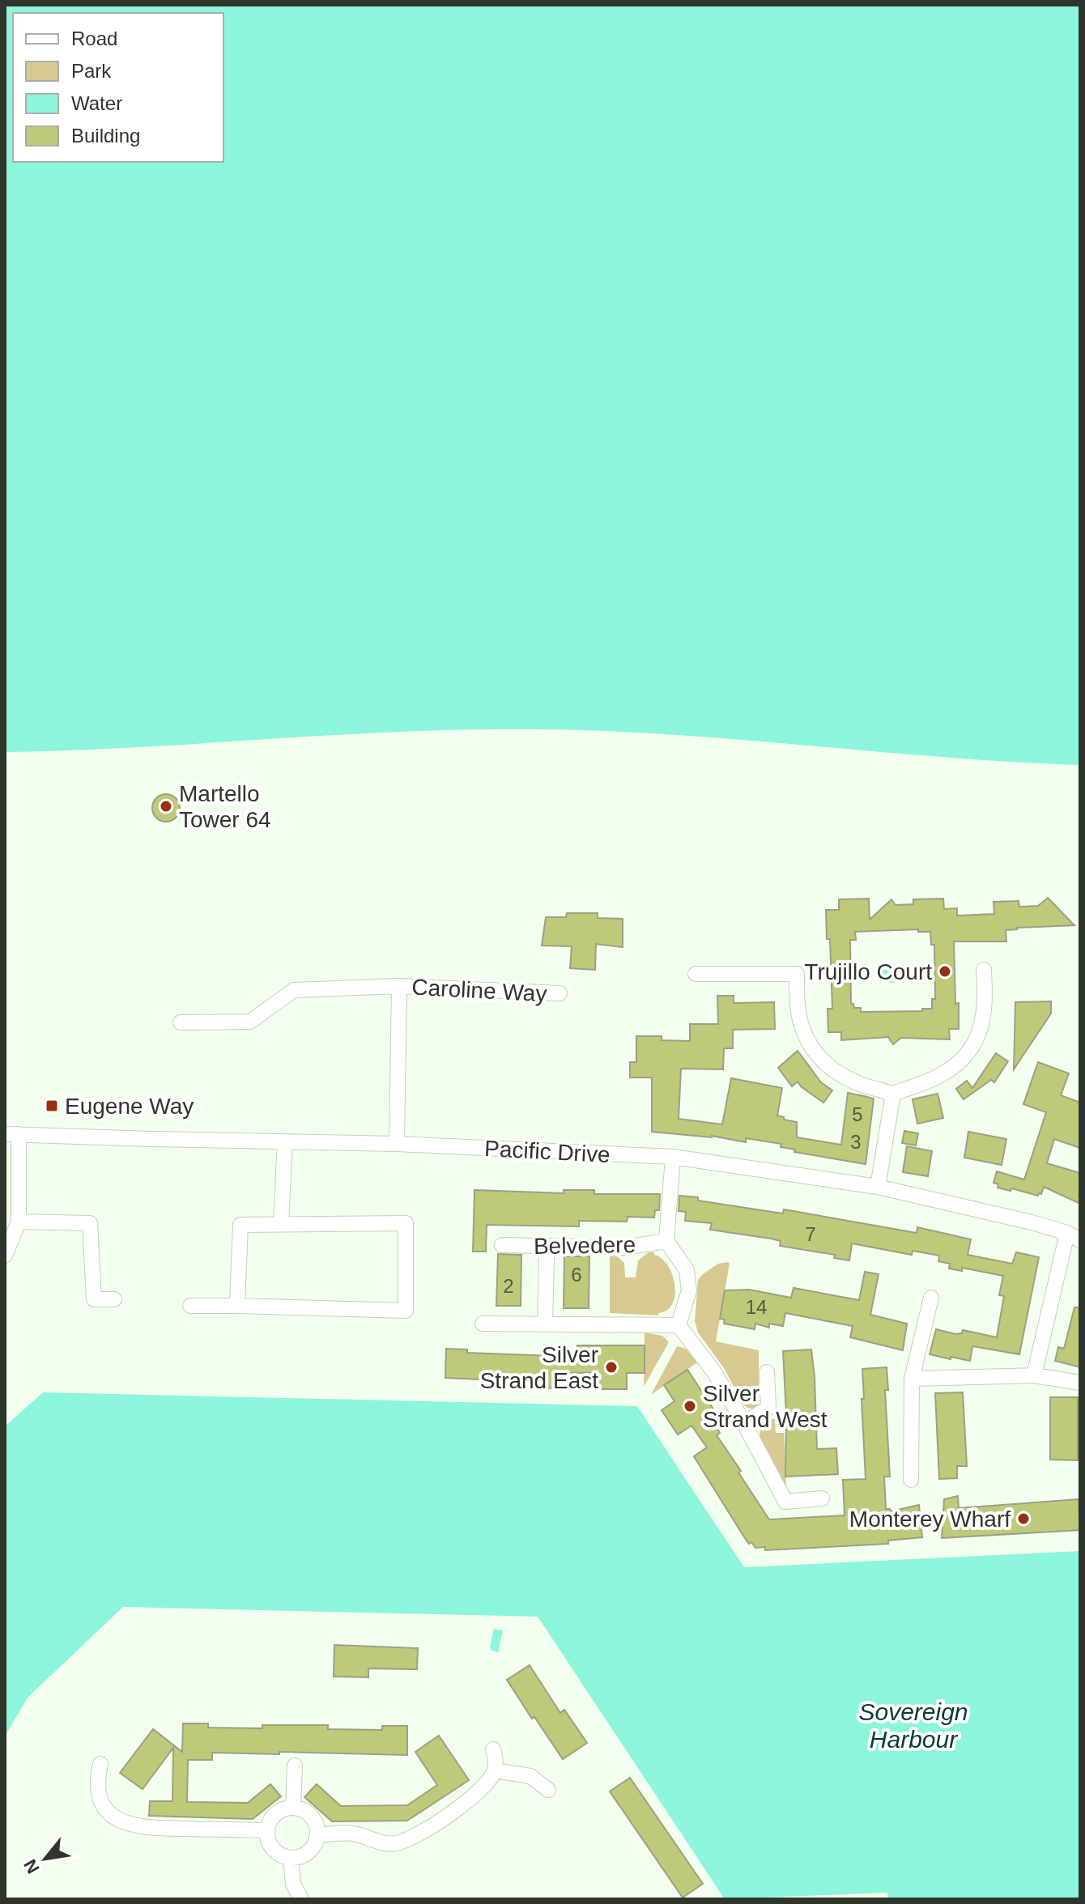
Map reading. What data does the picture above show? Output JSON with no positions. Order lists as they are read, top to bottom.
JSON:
{
  "streets": {
    "street": ["Caroline Way", "Pacific Drive", "Belvedere"]
  },
  "crossings": [
    ["Caroline Way", "Pacific Drive"]
  ],
  "water": ["Sovereign Harbour"],
  "places": {
    "other": [
      "Martello Tower 64",
      "Trujillo Court",
      "Silver Strand East",
      "Silver Strand West",
      "Monterey Wharf"
    ],
    "transit": ["Eugene Way"]
  },
  "house_numbers": [
    "5",
    "3",
    "7",
    "6",
    "2",
    "14"
  ],
  "legend": [
    "Road",
    "Park",
    "Water",
    "Building"
  ],
  "north": "bottom left"
}
